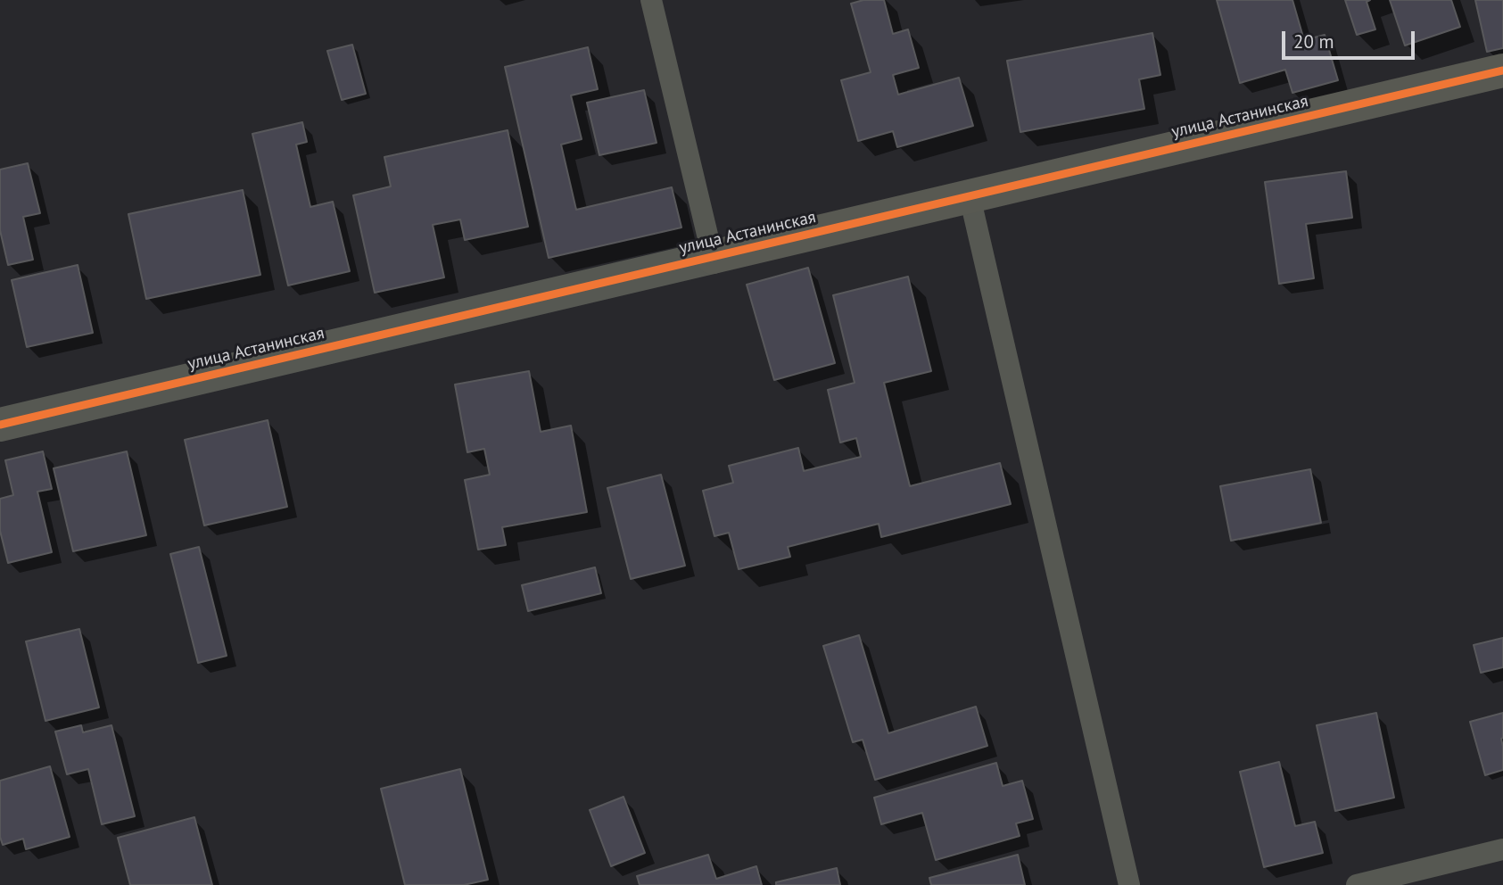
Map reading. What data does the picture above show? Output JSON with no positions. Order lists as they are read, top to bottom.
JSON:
{
  "streets": {
    "street": ["улица Астанинская"]
  },
  "scale_bar": "20 m"
}
